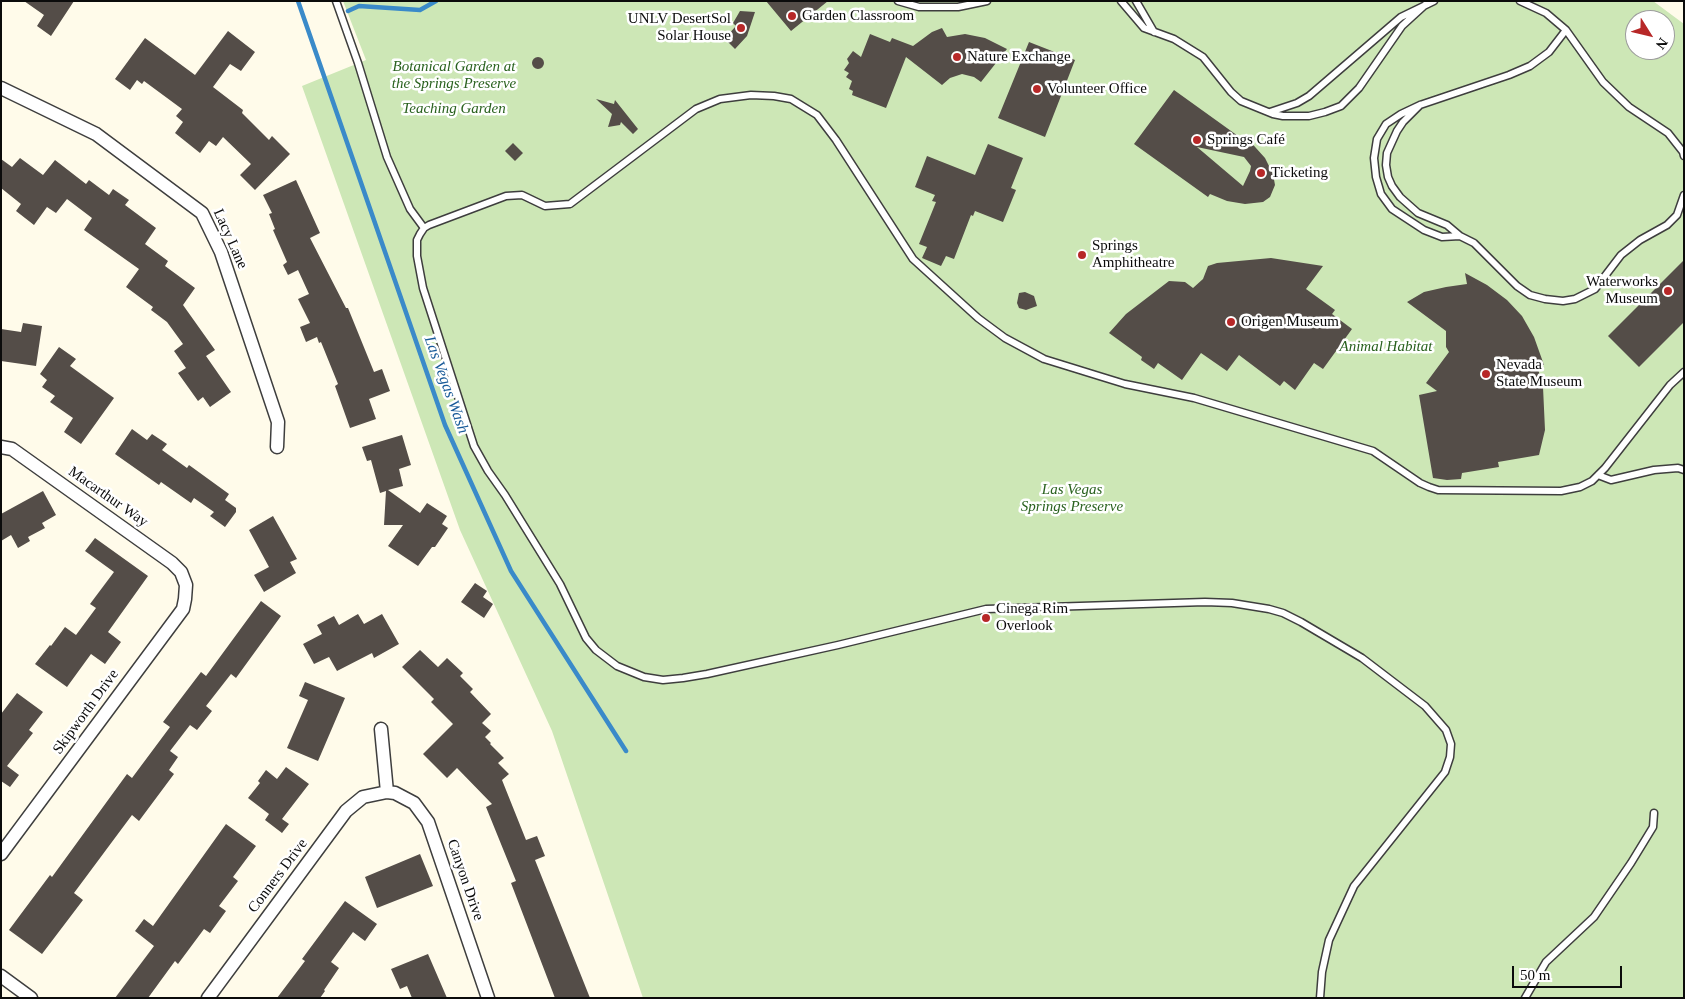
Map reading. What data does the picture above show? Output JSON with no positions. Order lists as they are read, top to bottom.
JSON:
{
  "streets": {
    "street": [
      "Lacy Lane",
      "Macarthur Way",
      "Skipworth Drive",
      "Conners Drive",
      "Canyon Drive"
    ]
  },
  "crossings": [
    ["Macarthur Way", "Skipworth Drive"],
    ["Conners Drive", "Canyon Drive"]
  ],
  "water": ["Las Vegas Wash"],
  "parks": [
    "Botanical Garden at the Springs Preserve",
    "Teaching Garden",
    "Animal Habitat",
    "Las Vegas Springs Preserve"
  ],
  "places": [
    "Garden Classroom",
    "UNLV DesertSol Solar House",
    "Nature Exchange",
    "Volunteer Office",
    "Springs Café",
    "Ticketing",
    "Springs Amphitheatre",
    "Waterworks Museum",
    "Origen Museum",
    "Nevada State Museum",
    "Cinega Rim Overlook"
  ],
  "scale_bar": "50 m",
  "north": "bottom right"
}
